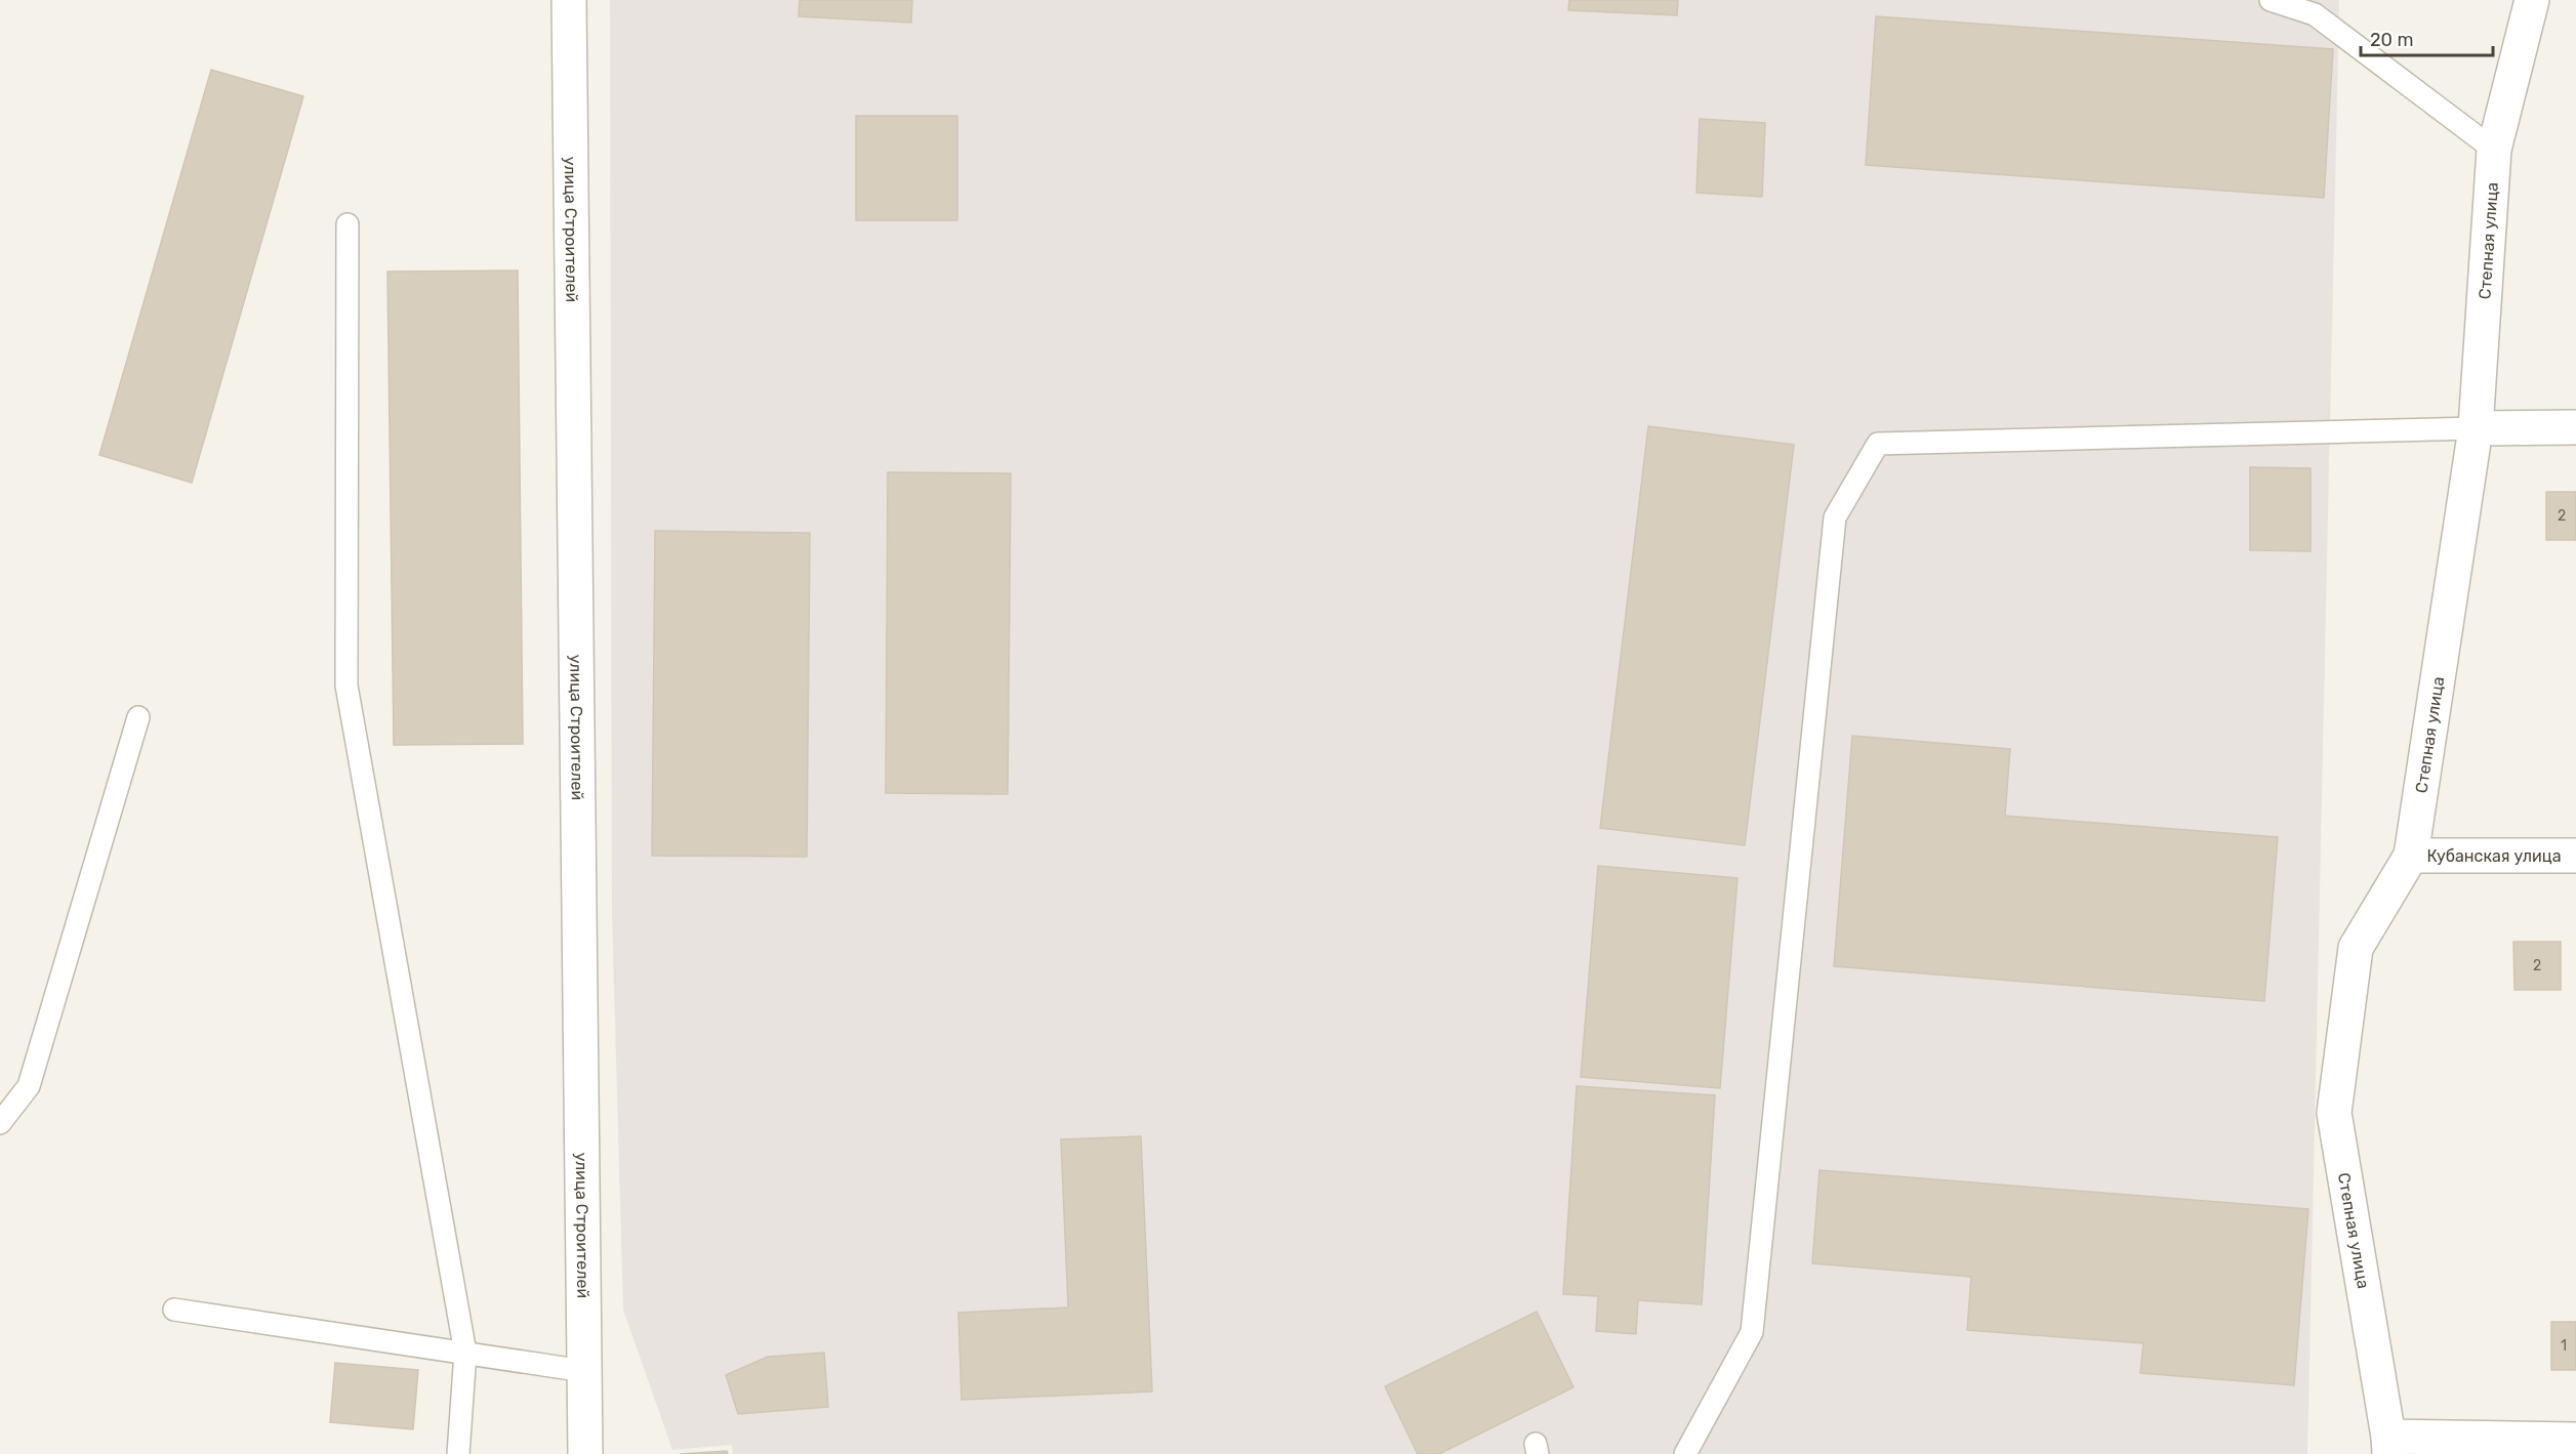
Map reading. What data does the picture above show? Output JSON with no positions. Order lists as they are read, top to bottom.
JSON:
{
  "streets": {
    "street": ["улица Строителей", "Степная улица", "Кубанская улица"]
  },
  "crossings": [
    ["Степная улица", "Кубанская улица"]
  ],
  "house_numbers": ["2", "2", "1"],
  "scale_bar": "20 m"
}
